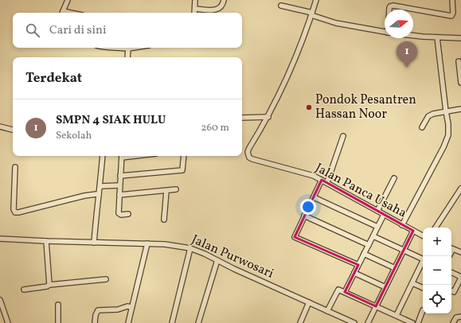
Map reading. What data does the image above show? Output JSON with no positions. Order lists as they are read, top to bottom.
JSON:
{
  "streets": {
    "street": ["Jalan Panca Usaha", "Jalan Purwosari"]
  },
  "places": ["Pondok Pesantren Hassan Noor"],
  "north": "right",
  "page": {
    "search": "Cari di sini",
    "pins": "1",
    "heading": "Terdekat",
    "list": [
      {
        "mark": "1",
        "name": "SMPN 4 SIAK HULU",
        "note": "Sekolah",
        "value": "260 m"
      }
    ],
    "map_buttons": ["+", "−"]
  }
}
